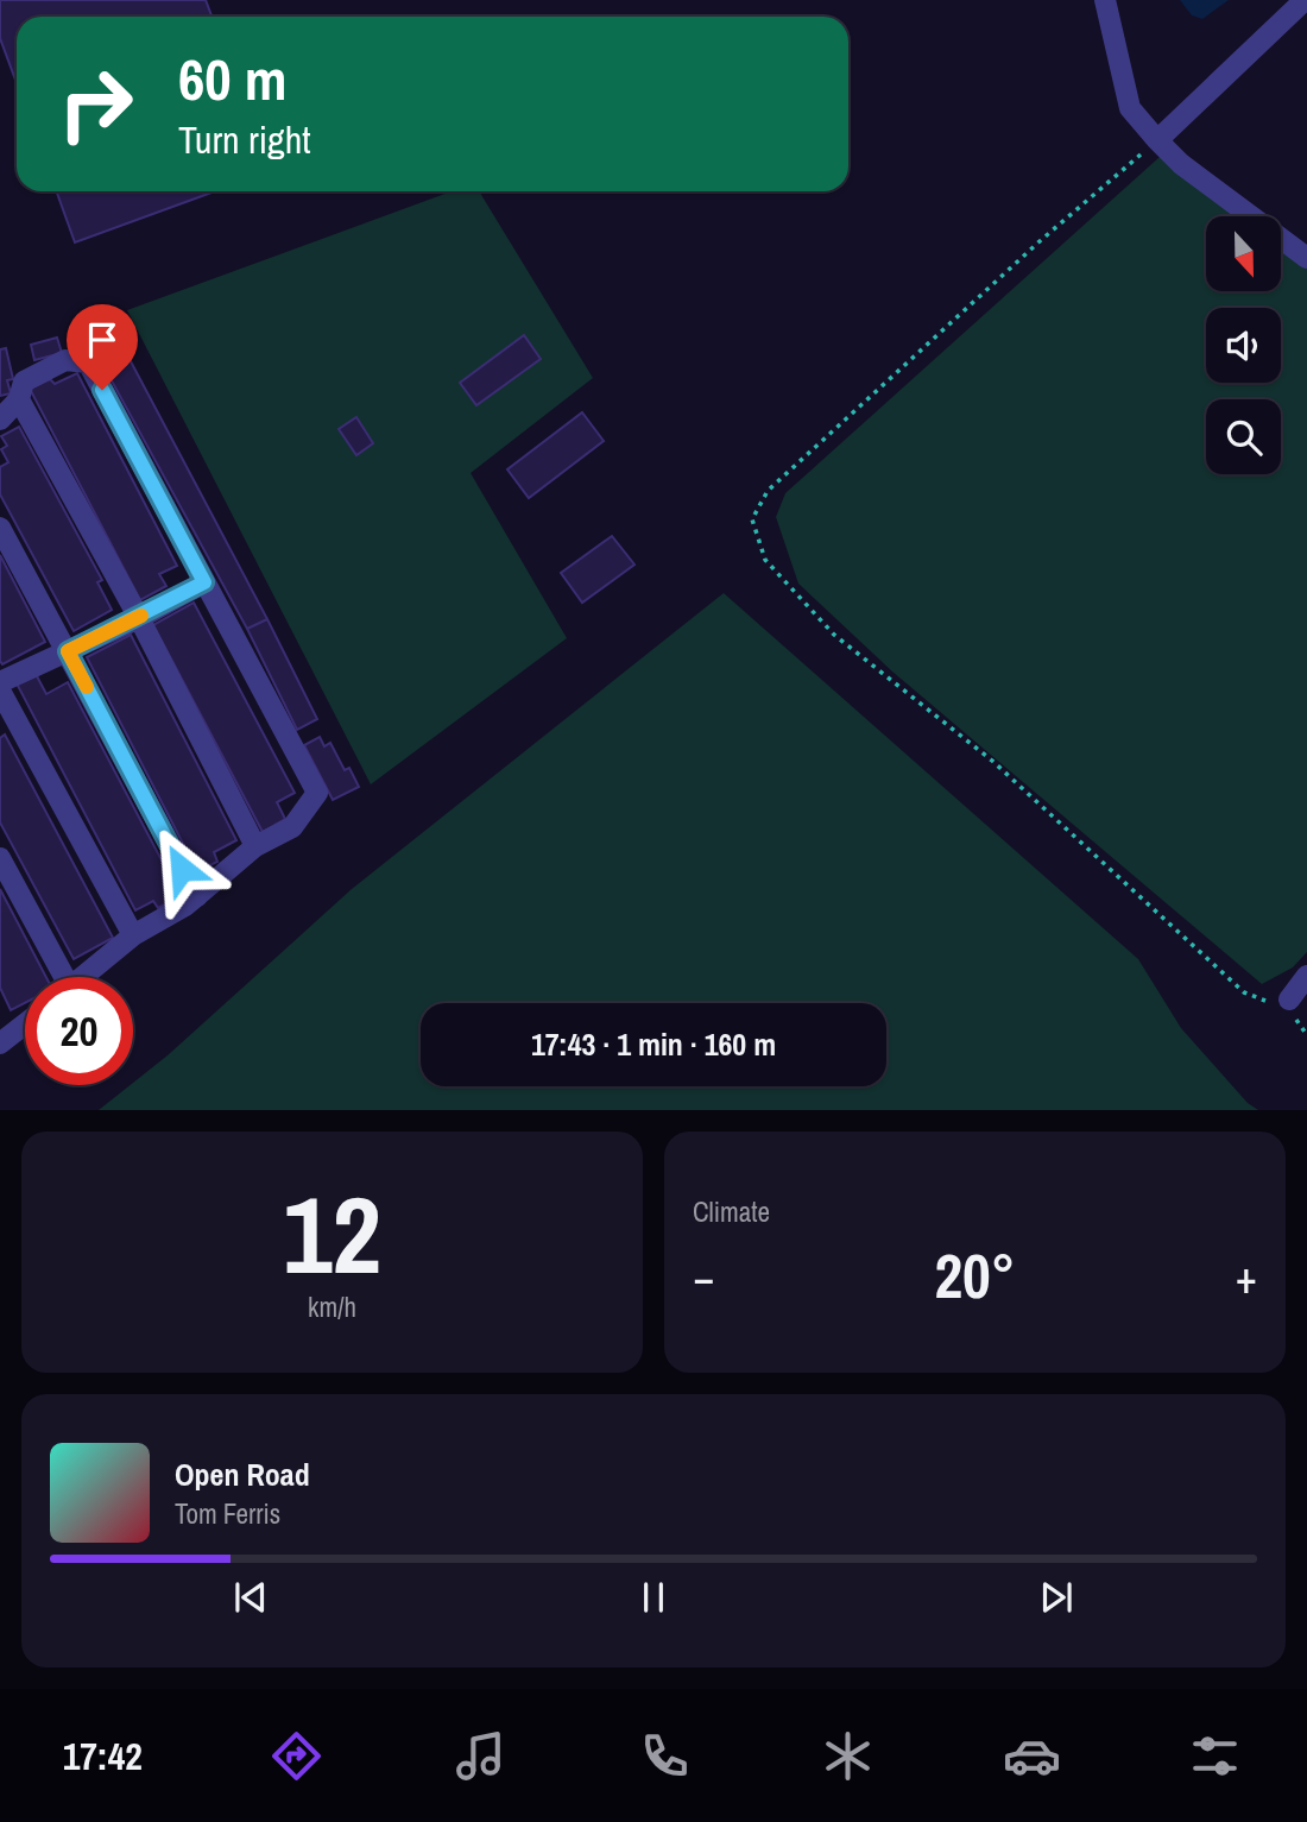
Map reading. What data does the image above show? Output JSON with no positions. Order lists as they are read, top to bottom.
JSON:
{
  "north": "bottom",
  "page": {
    "turn": ["60 m", "Turn right"],
    "limit": "20",
    "trip": "17:43 · 1 min · 160 m",
    "tile": [
      ["12", "km/h"],
      "Climate"
    ],
    "heat": ["−", "20°", "+"],
    "song": ["Open Road", "Tom Ferris"],
    "tabs": "17:42"
  }
}
